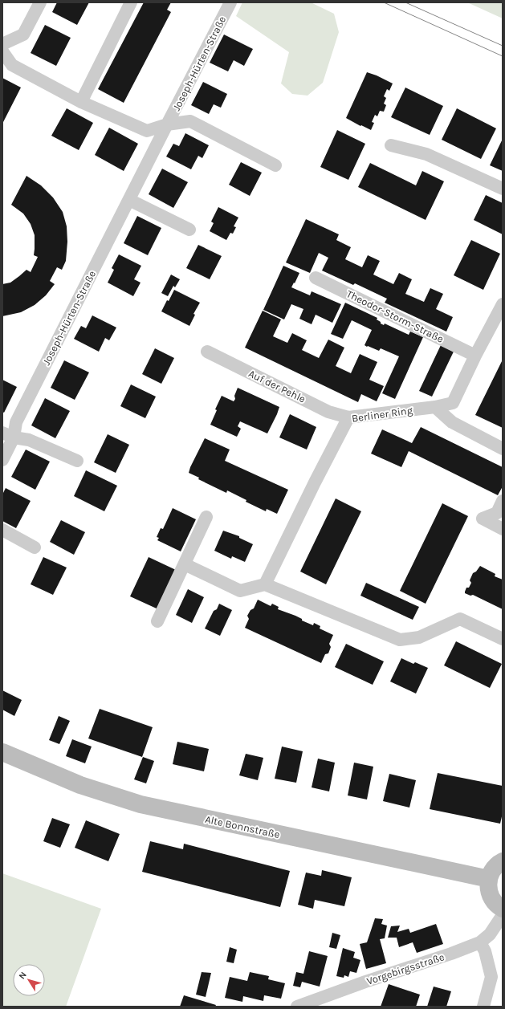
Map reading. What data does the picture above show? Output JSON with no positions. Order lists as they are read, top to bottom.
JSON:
{
  "streets": {
    "main road": ["Alte Bonnstraße"],
    "street": [
      "Joseph-Hürten-Straße",
      "Theodor-Storm-Straße",
      "Auf der Pehle",
      "Berliner Ring",
      "Vorgebirgsstraße"
    ]
  },
  "crossings": [
    ["Theodor-Storm-Straße", "Berliner Ring"],
    ["Auf der Pehle", "Berliner Ring"]
  ],
  "north": "top left"
}
